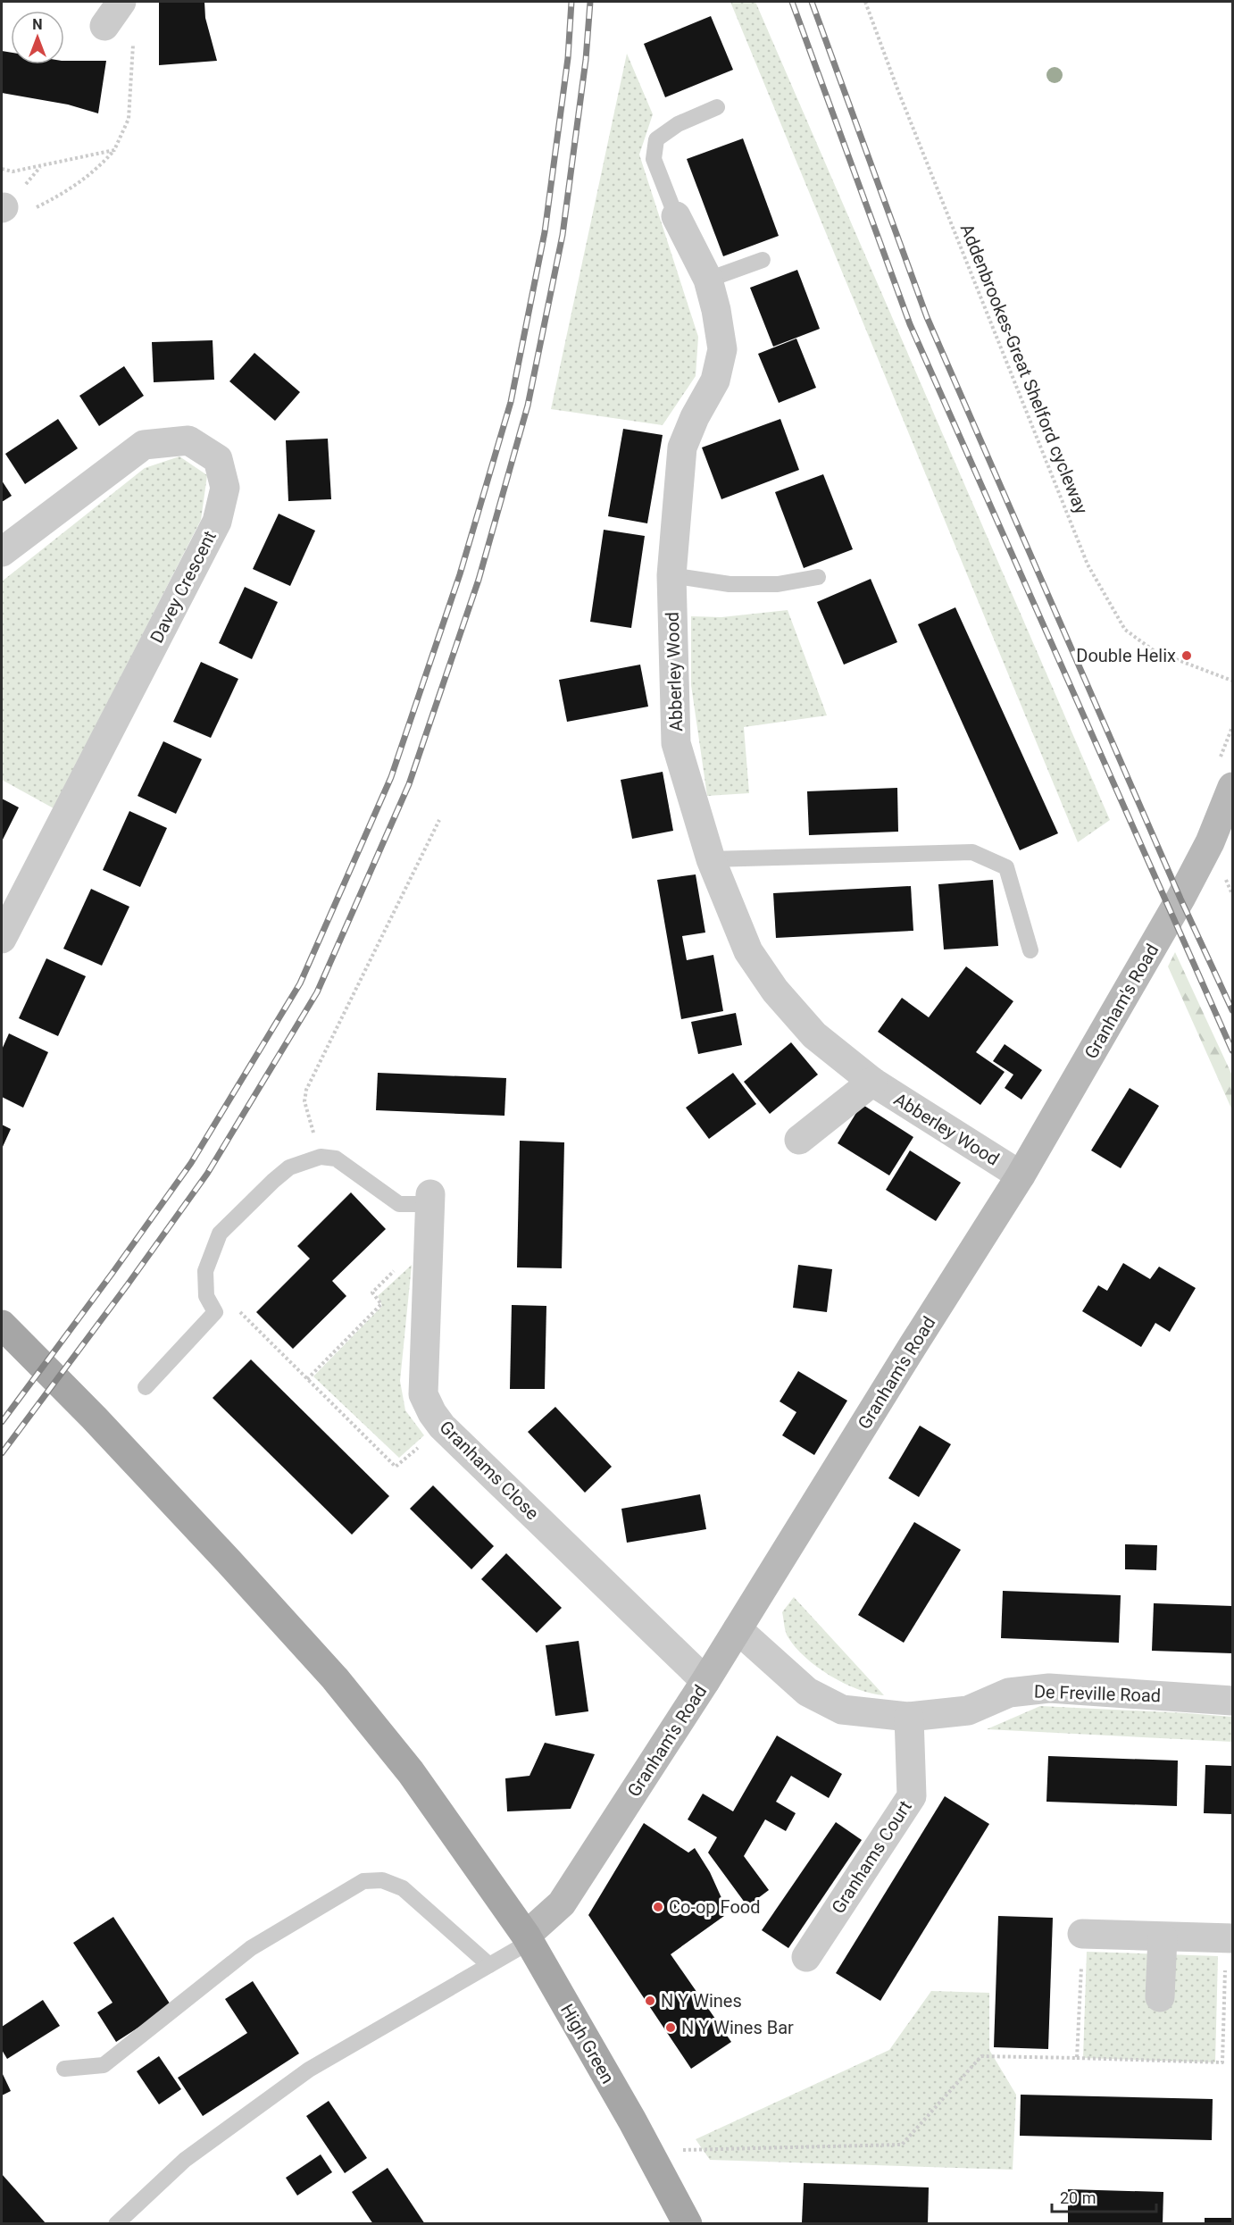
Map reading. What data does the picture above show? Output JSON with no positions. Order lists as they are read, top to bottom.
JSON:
{
  "streets": {
    "main road": ["High Green"],
    "street": [
      "Davey Crescent",
      "Abberley Wood",
      "Granham's Road",
      "Granhams Close",
      "De Freville Road",
      "Granhams Court"
    ],
    "path": ["Addenbrookes-Great Shelford cycleway"]
  },
  "crossings": [
    ["Abberley Wood", "Granham's Road"],
    ["Granham's Road", "Granhams Close"],
    ["Granham's Road", "De Freville Road"],
    ["Granham's Road", "High Green"],
    ["De Freville Road", "Granhams Court"]
  ],
  "places": [
    "Double Helix",
    "Co-op Food",
    "N Y Wines",
    "N Y Wines Bar"
  ],
  "scale_bar": "20 m",
  "north": "top"
}
